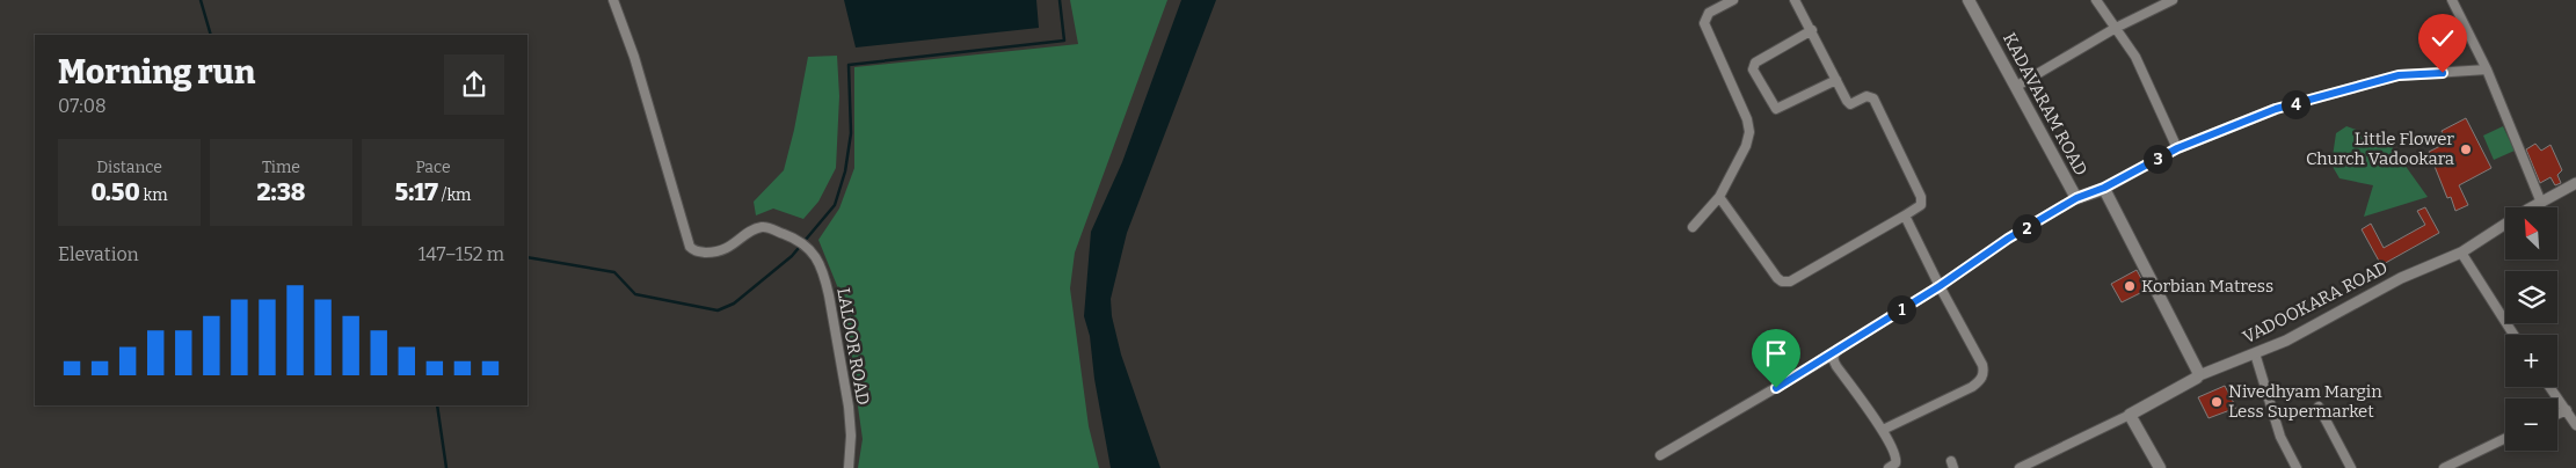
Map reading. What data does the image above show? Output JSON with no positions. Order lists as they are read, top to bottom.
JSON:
{
  "streets": {
    "main road": ["KADAVARAM ROAD", "VADOOKARA ROAD"],
    "street": ["LALOOR ROAD"]
  },
  "crossings": [
    ["KADAVARAM ROAD", "VADOOKARA ROAD"]
  ],
  "places": ["Little Flower Church Vadookara", "Korbian Matress", "Nivedhyam Margin Less Supermarket"],
  "north": "top left",
  "page": {
    "heading": ["Morning run", "07:08"],
    "pins": [
      "4",
      "3",
      "2",
      "1"
    ],
    "stats": [
      ["Distance", "0.50 km"],
      ["Time", "2:38"],
      ["Pace", "5:17 /km"]
    ],
    "map_buttons": ["+", "−"],
    "chart": ["Elevation", "147–152 m"]
  }
}
